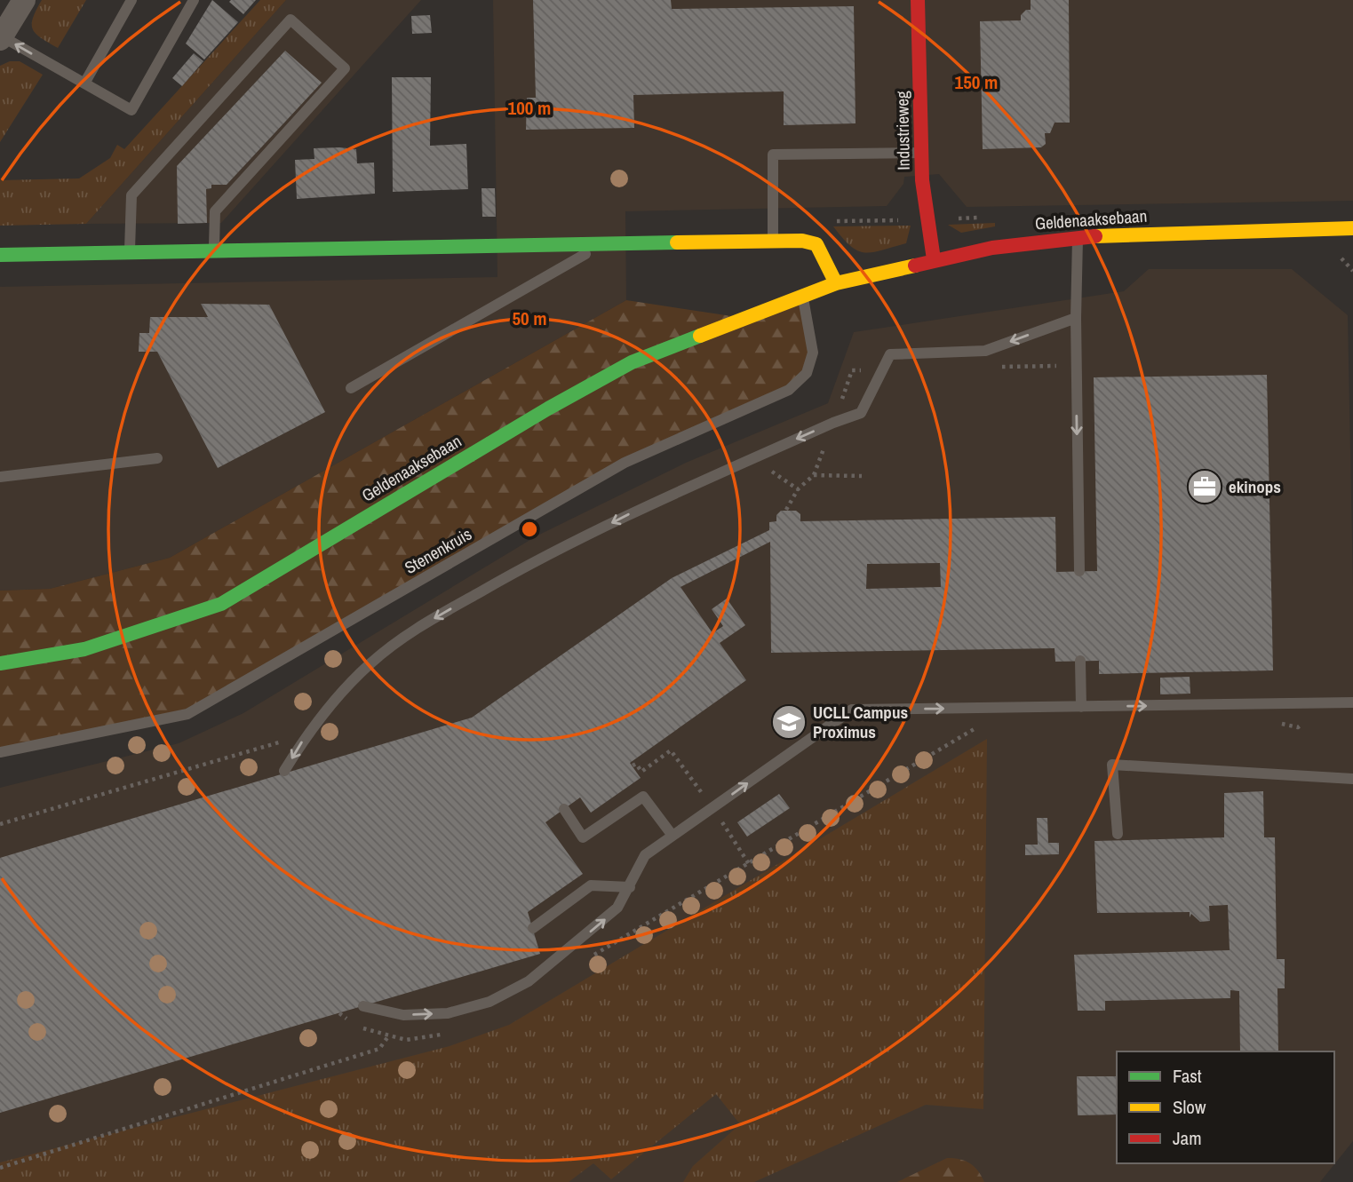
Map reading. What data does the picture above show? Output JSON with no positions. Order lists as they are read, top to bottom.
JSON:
{
  "streets": {
    "street": ["Industrieweg", "Geldenaaksebaan"],
    "lane": ["Stenenkruis"]
  },
  "crossings": [
    ["Industrieweg", "Geldenaaksebaan"],
    ["Geldenaaksebaan", "Stenenkruis"]
  ],
  "places": {
    "office": ["ekinops"],
    "school or university": ["UCLL Campus Proximus"]
  },
  "legend": ["Fast", "Slow", "Jam"],
  "rings": ["150 m", "100 m", "50 m"]
}
